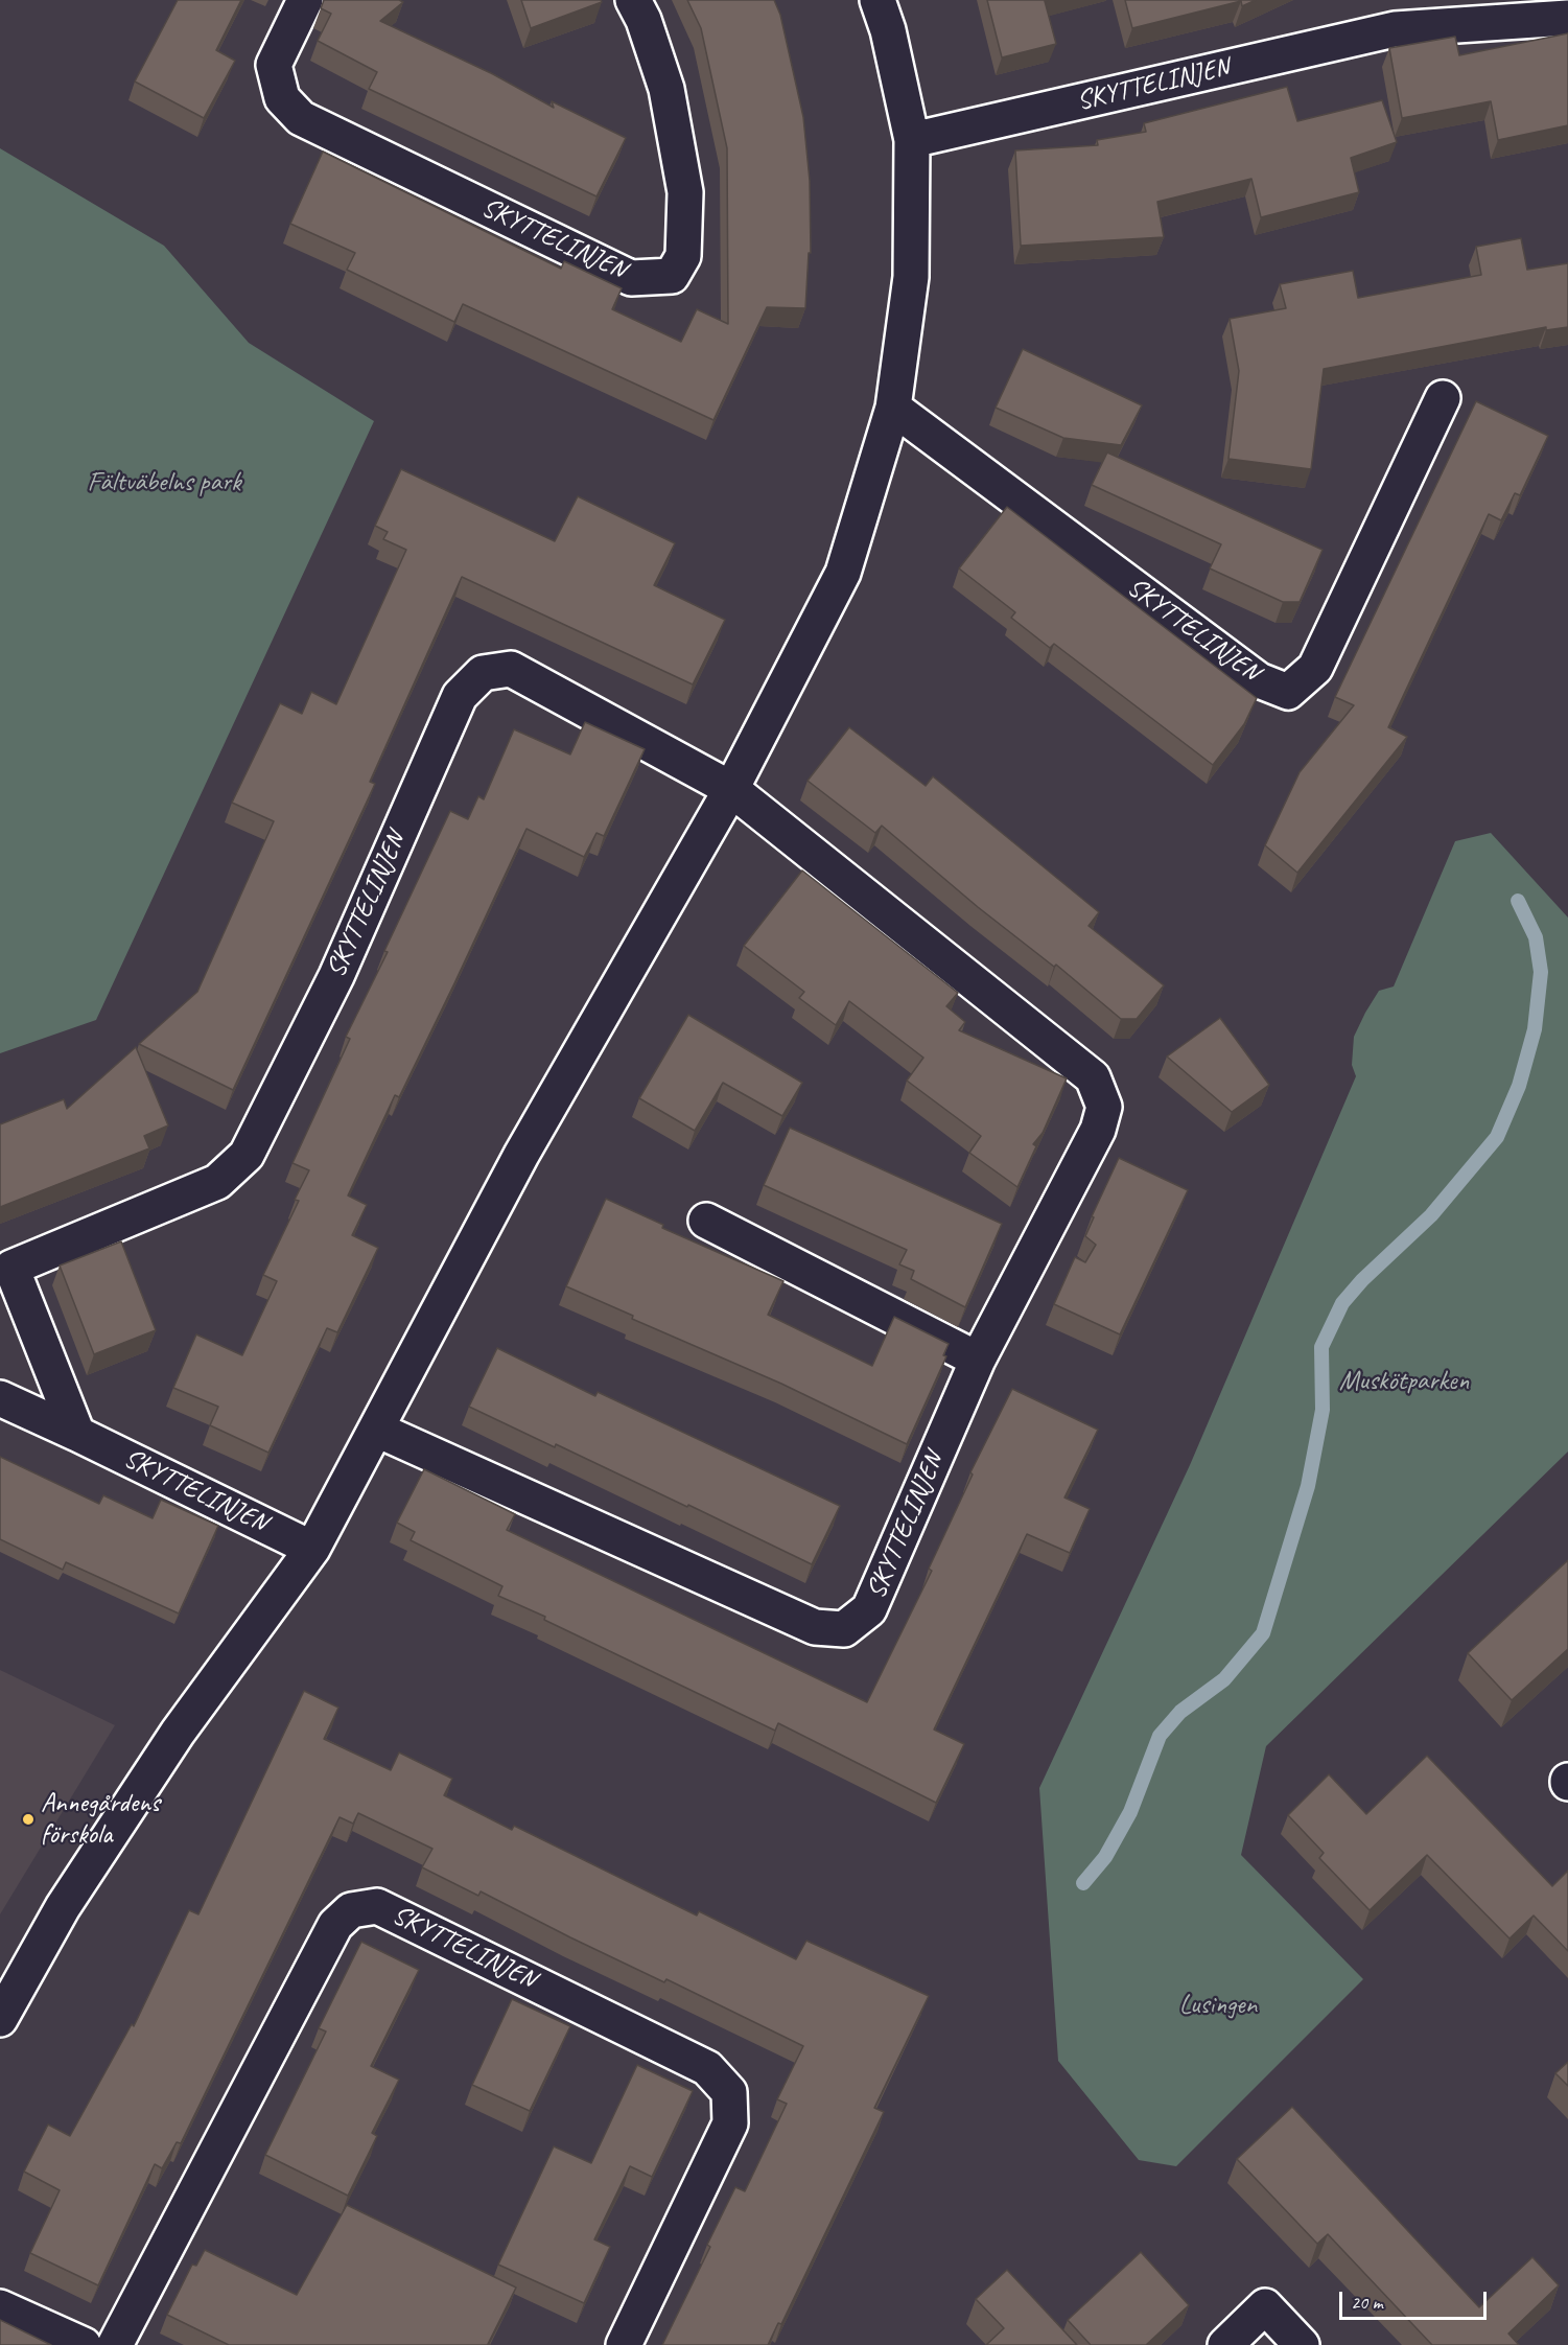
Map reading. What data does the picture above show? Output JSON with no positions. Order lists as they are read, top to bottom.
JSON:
{
  "streets": {
    "street": ["SKYTTELINJEN"]
  },
  "parks": ["Fältväbelns park", "Muskötparken", "Lusingen"],
  "places": ["Annegårdens förskola"],
  "scale_bar": "20 m"
}
